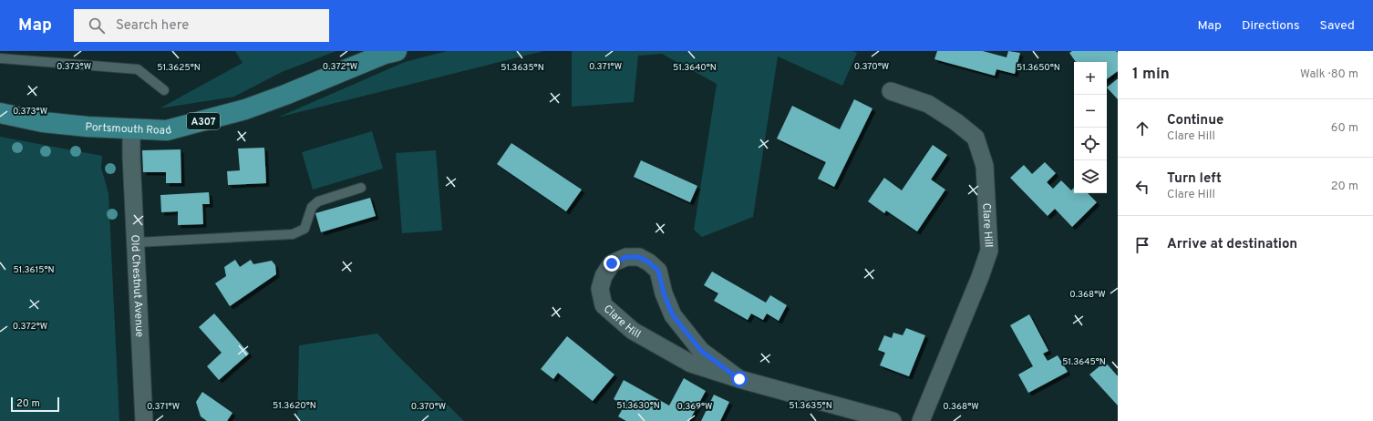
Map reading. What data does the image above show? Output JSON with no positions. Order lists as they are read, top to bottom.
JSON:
{
  "streets": {
    "main road": ["A307", "Portsmouth Road"],
    "street": ["Clare Hill", "Old Chestnut Avenue"]
  },
  "crossings": [
    ["Portsmouth Road", "Old Chestnut Avenue"]
  ],
  "scale_bar": "20 m",
  "page": {
    "header": "Map",
    "search": "Search here",
    "nav": ["Map", "Directions", "Saved"],
    "heading": ["1 min", "Walk · 80 m"],
    "map_buttons": ["+", "−"],
    "list": [
      ["Continue", "Clare Hill", "60 m"],
      ["Turn left", "Clare Hill", "20 m"],
      "Arrive at destination"
    ],
    "scale": "20 m"
  },
  "coordinates": [
    "0.370°W",
    "0.373°W",
    "0.372°W",
    "0.371°W",
    "51.3650°N",
    "51.3625°N",
    "51.3635°N",
    "51.3640°N",
    "51.3615°N",
    "0.368°W",
    "51.3645°N",
    "51.3620°N",
    "51.3630°N",
    "0.369°W"
  ]
}
